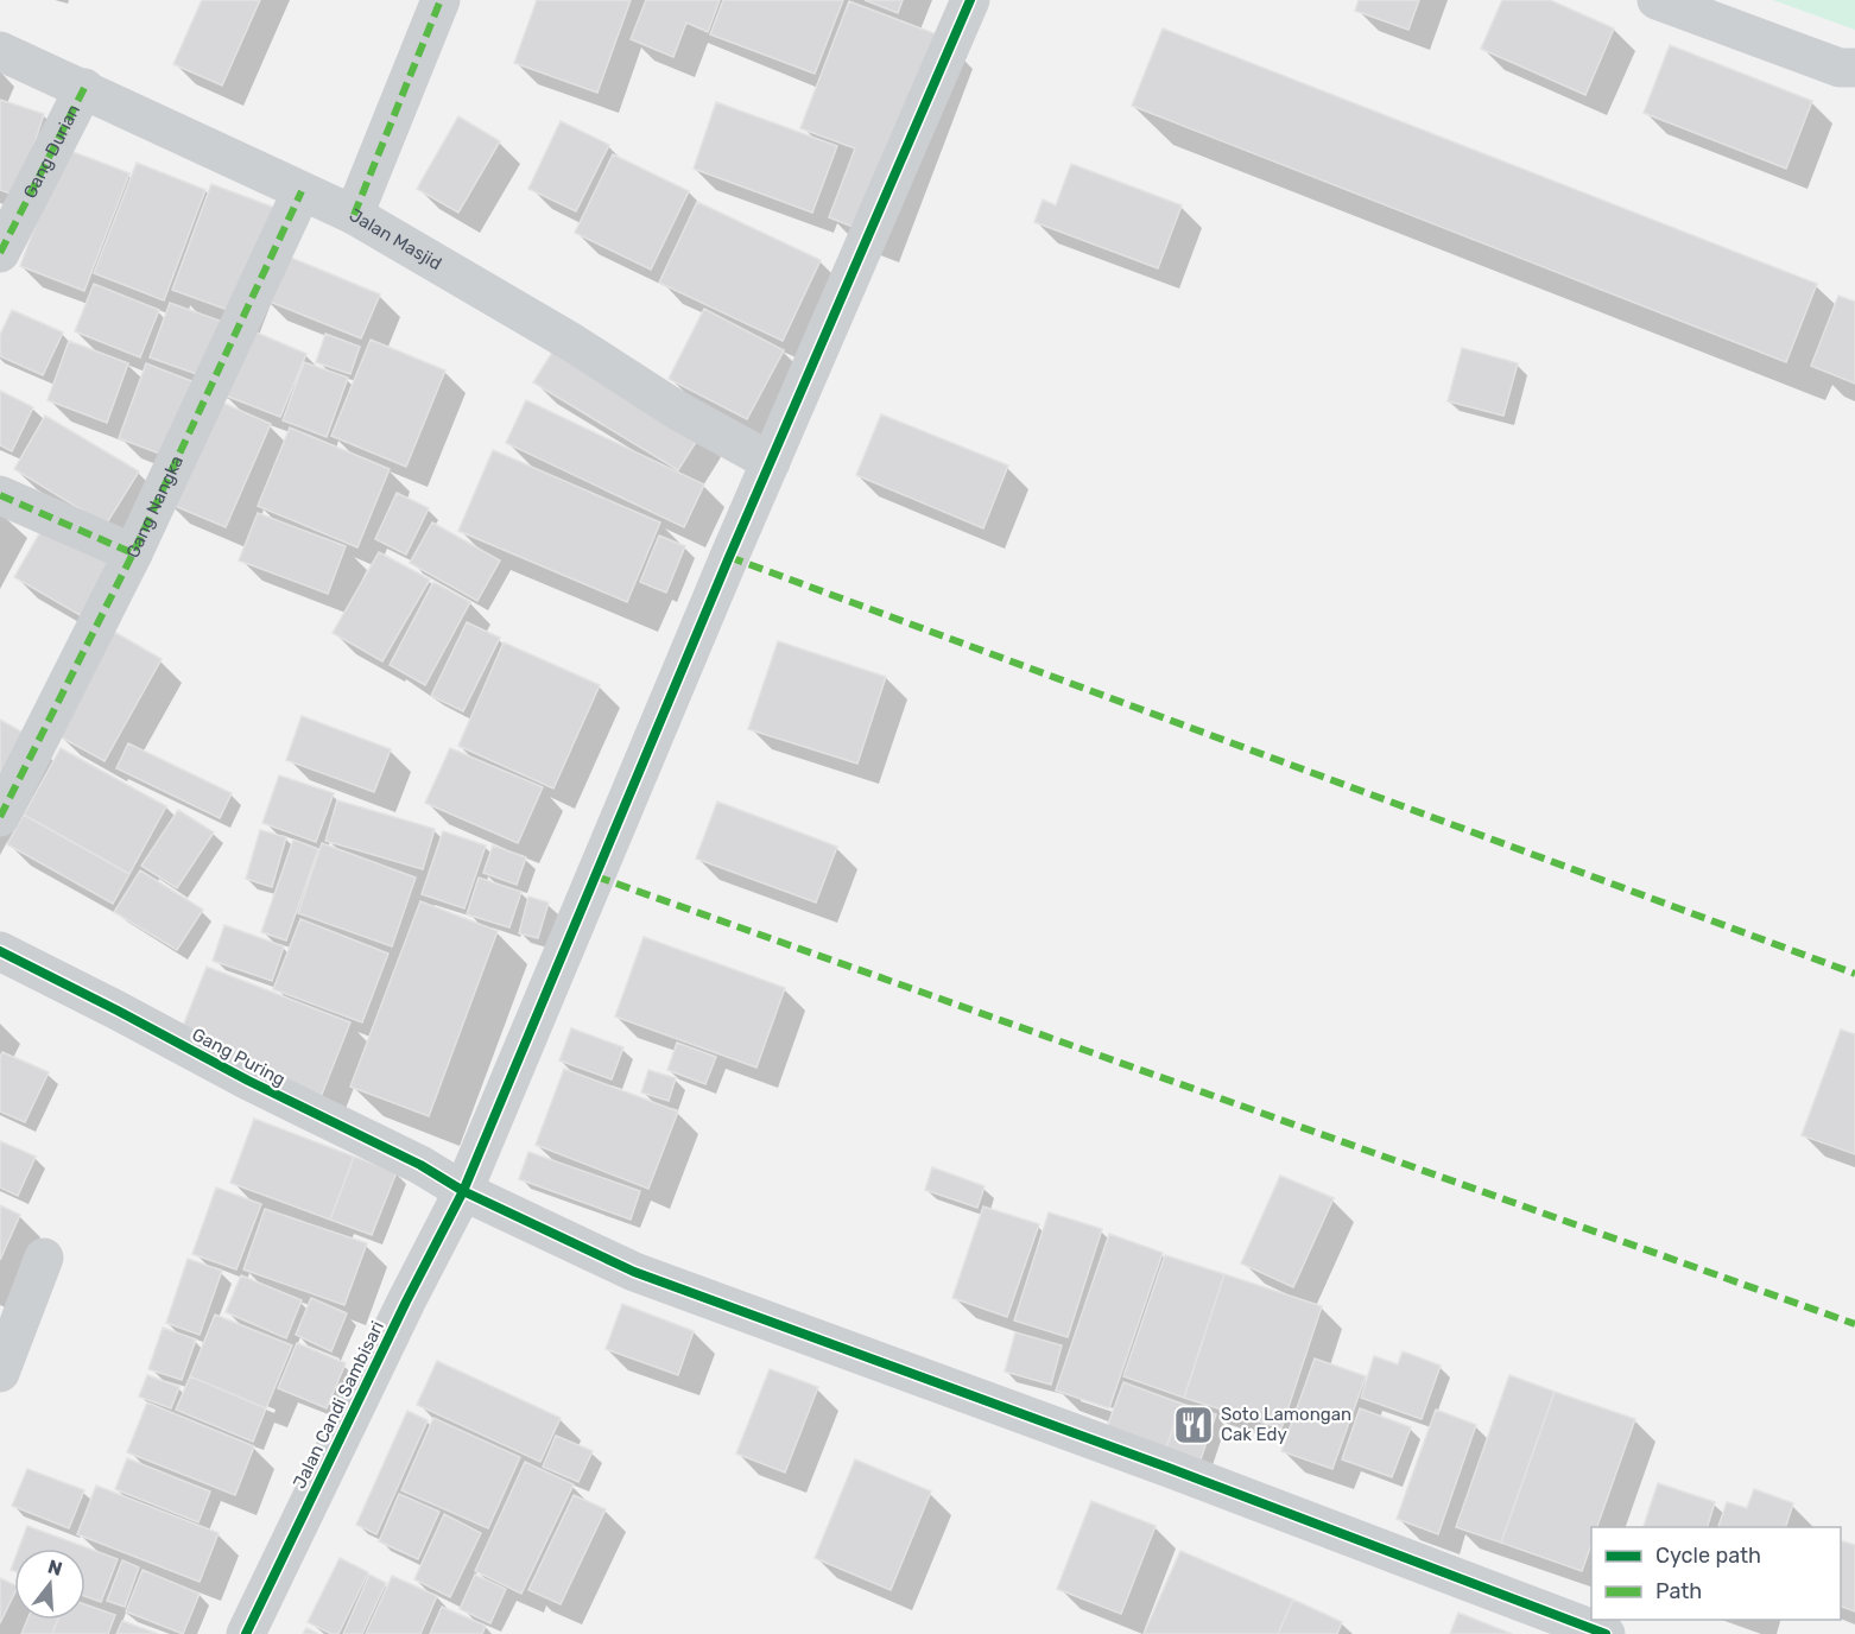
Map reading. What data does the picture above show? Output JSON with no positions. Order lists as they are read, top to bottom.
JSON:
{
  "streets": {
    "street": [
      "Gang Durian",
      "Jalan Masjid",
      "Gang Nangka",
      "Gang Puring",
      "Jalan Candi Sambisari"
    ]
  },
  "crossings": [
    ["Gang Durian", "Jalan Masjid"],
    ["Jalan Masjid", "Gang Nangka"],
    ["Jalan Masjid", "Jalan Candi Sambisari"],
    ["Gang Puring", "Jalan Candi Sambisari"]
  ],
  "places": {
    "restaurant": ["Soto Lamongan Cak Edy"]
  },
  "legend": ["Cycle path", "Path"],
  "north": "top"
}
